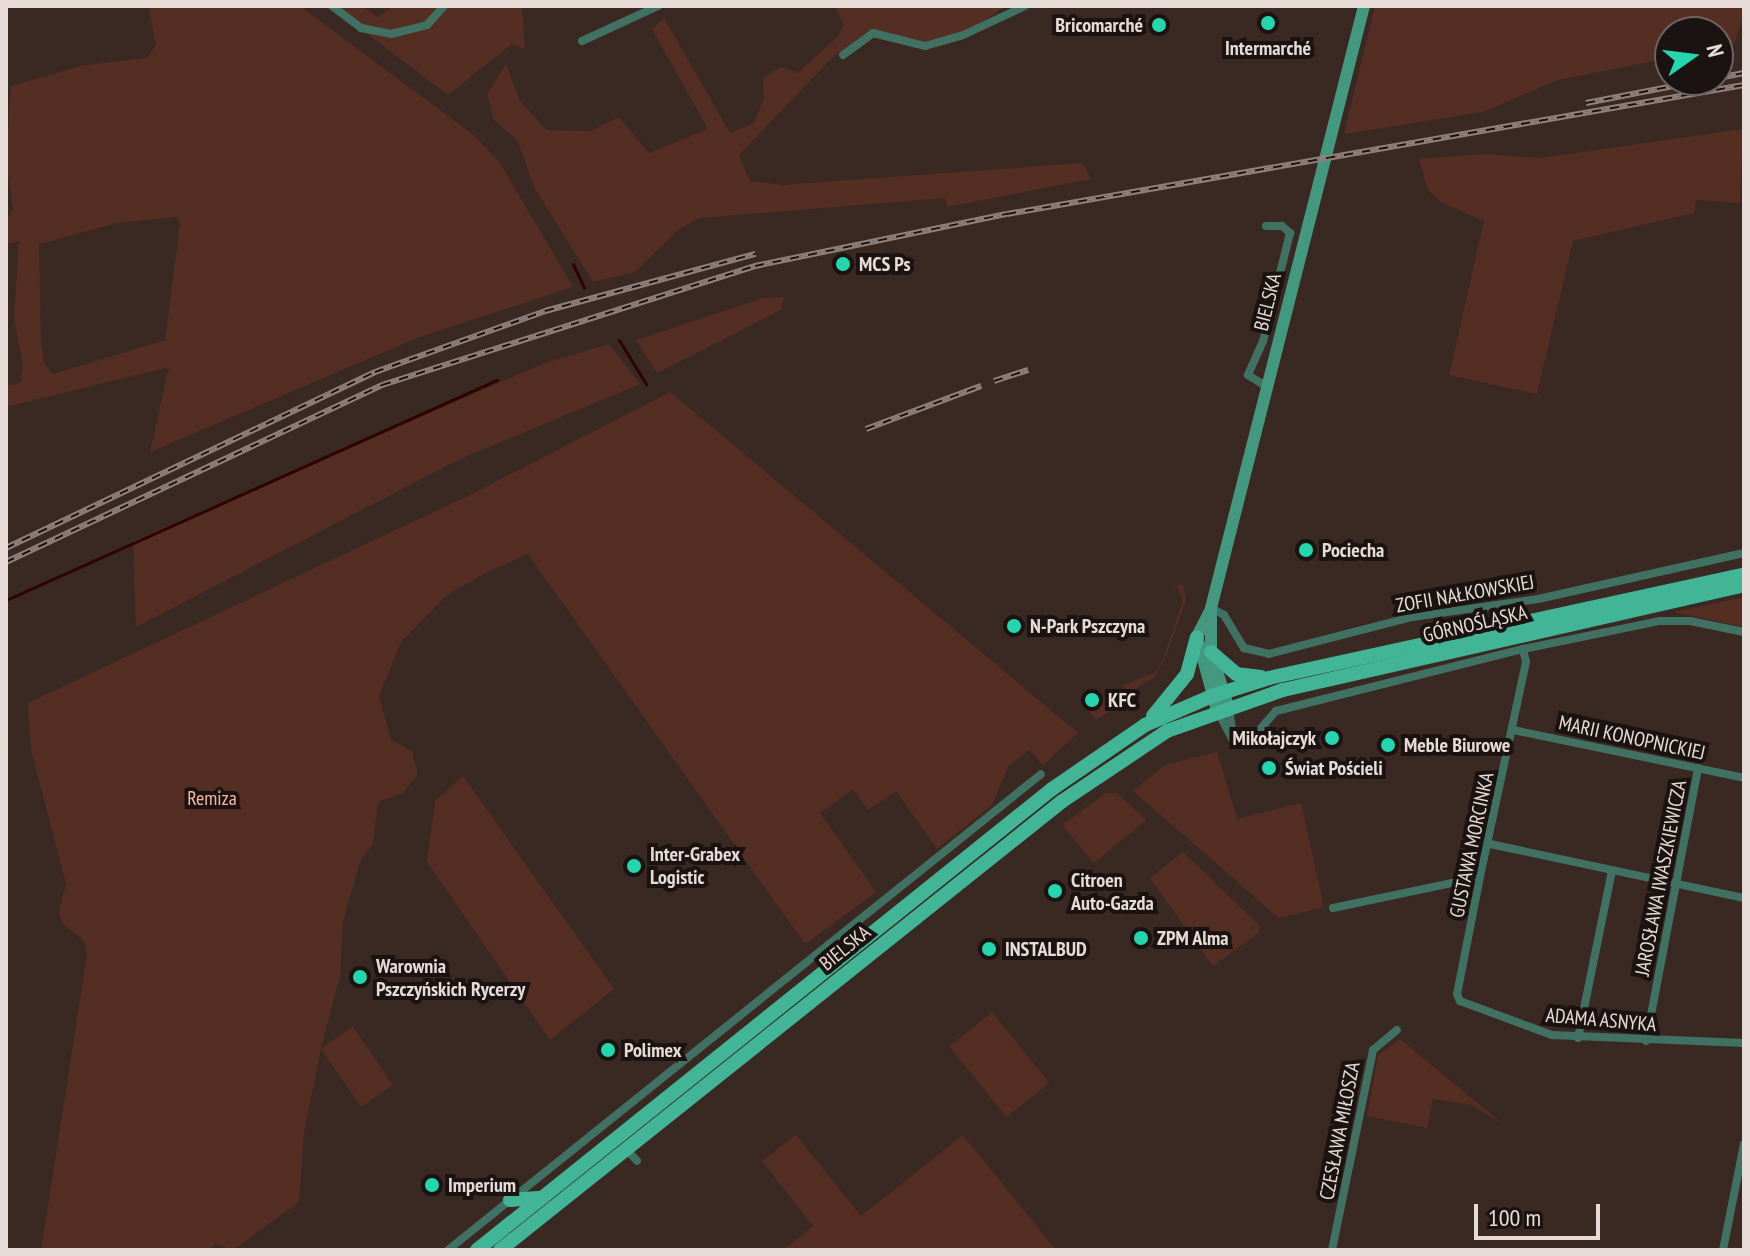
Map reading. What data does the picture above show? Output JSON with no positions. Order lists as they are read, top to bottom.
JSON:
{
  "streets": {
    "main road": ["BIELSKA", "GÓRNOŚLĄSKA"],
    "street": [
      "ZOFII NAŁKOWSKIEJ",
      "MARII KONOPNICKIEJ",
      "GUSTAWA MORCINKA",
      "JAROSŁAWA IWASZKIEWICZA",
      "ADAMA ASNYKA",
      "CZESŁAWA MIŁOSZA"
    ]
  },
  "crossings": [
    ["BIELSKA", "ZOFII NAŁKOWSKIEJ"],
    ["BIELSKA", "GÓRNOŚLĄSKA"],
    ["MARII KONOPNICKIEJ", "GUSTAWA MORCINKA"],
    ["MARII KONOPNICKIEJ", "JAROSŁAWA IWASZKIEWICZA"],
    ["GUSTAWA MORCINKA", "ADAMA ASNYKA"],
    ["JAROSŁAWA IWASZKIEWICZA", "ADAMA ASNYKA"]
  ],
  "parks": ["Remiza"],
  "places": [
    "Intermarché",
    "Bricomarché",
    "MCS Ps",
    "Pociecha",
    "N-Park Pszczyna",
    "KFC",
    "Mikołajczyk",
    "Meble Biurowe",
    "Świat Pościeli",
    "Inter-Grabex Logistic",
    "Citroen Auto-Gazda",
    "ZPM Alma",
    "INSTALBUD",
    "Warownia Pszczyńskich Rycerzy",
    "Polimex",
    "Imperium"
  ],
  "scale_bar": "100 m",
  "north": "right"
}
